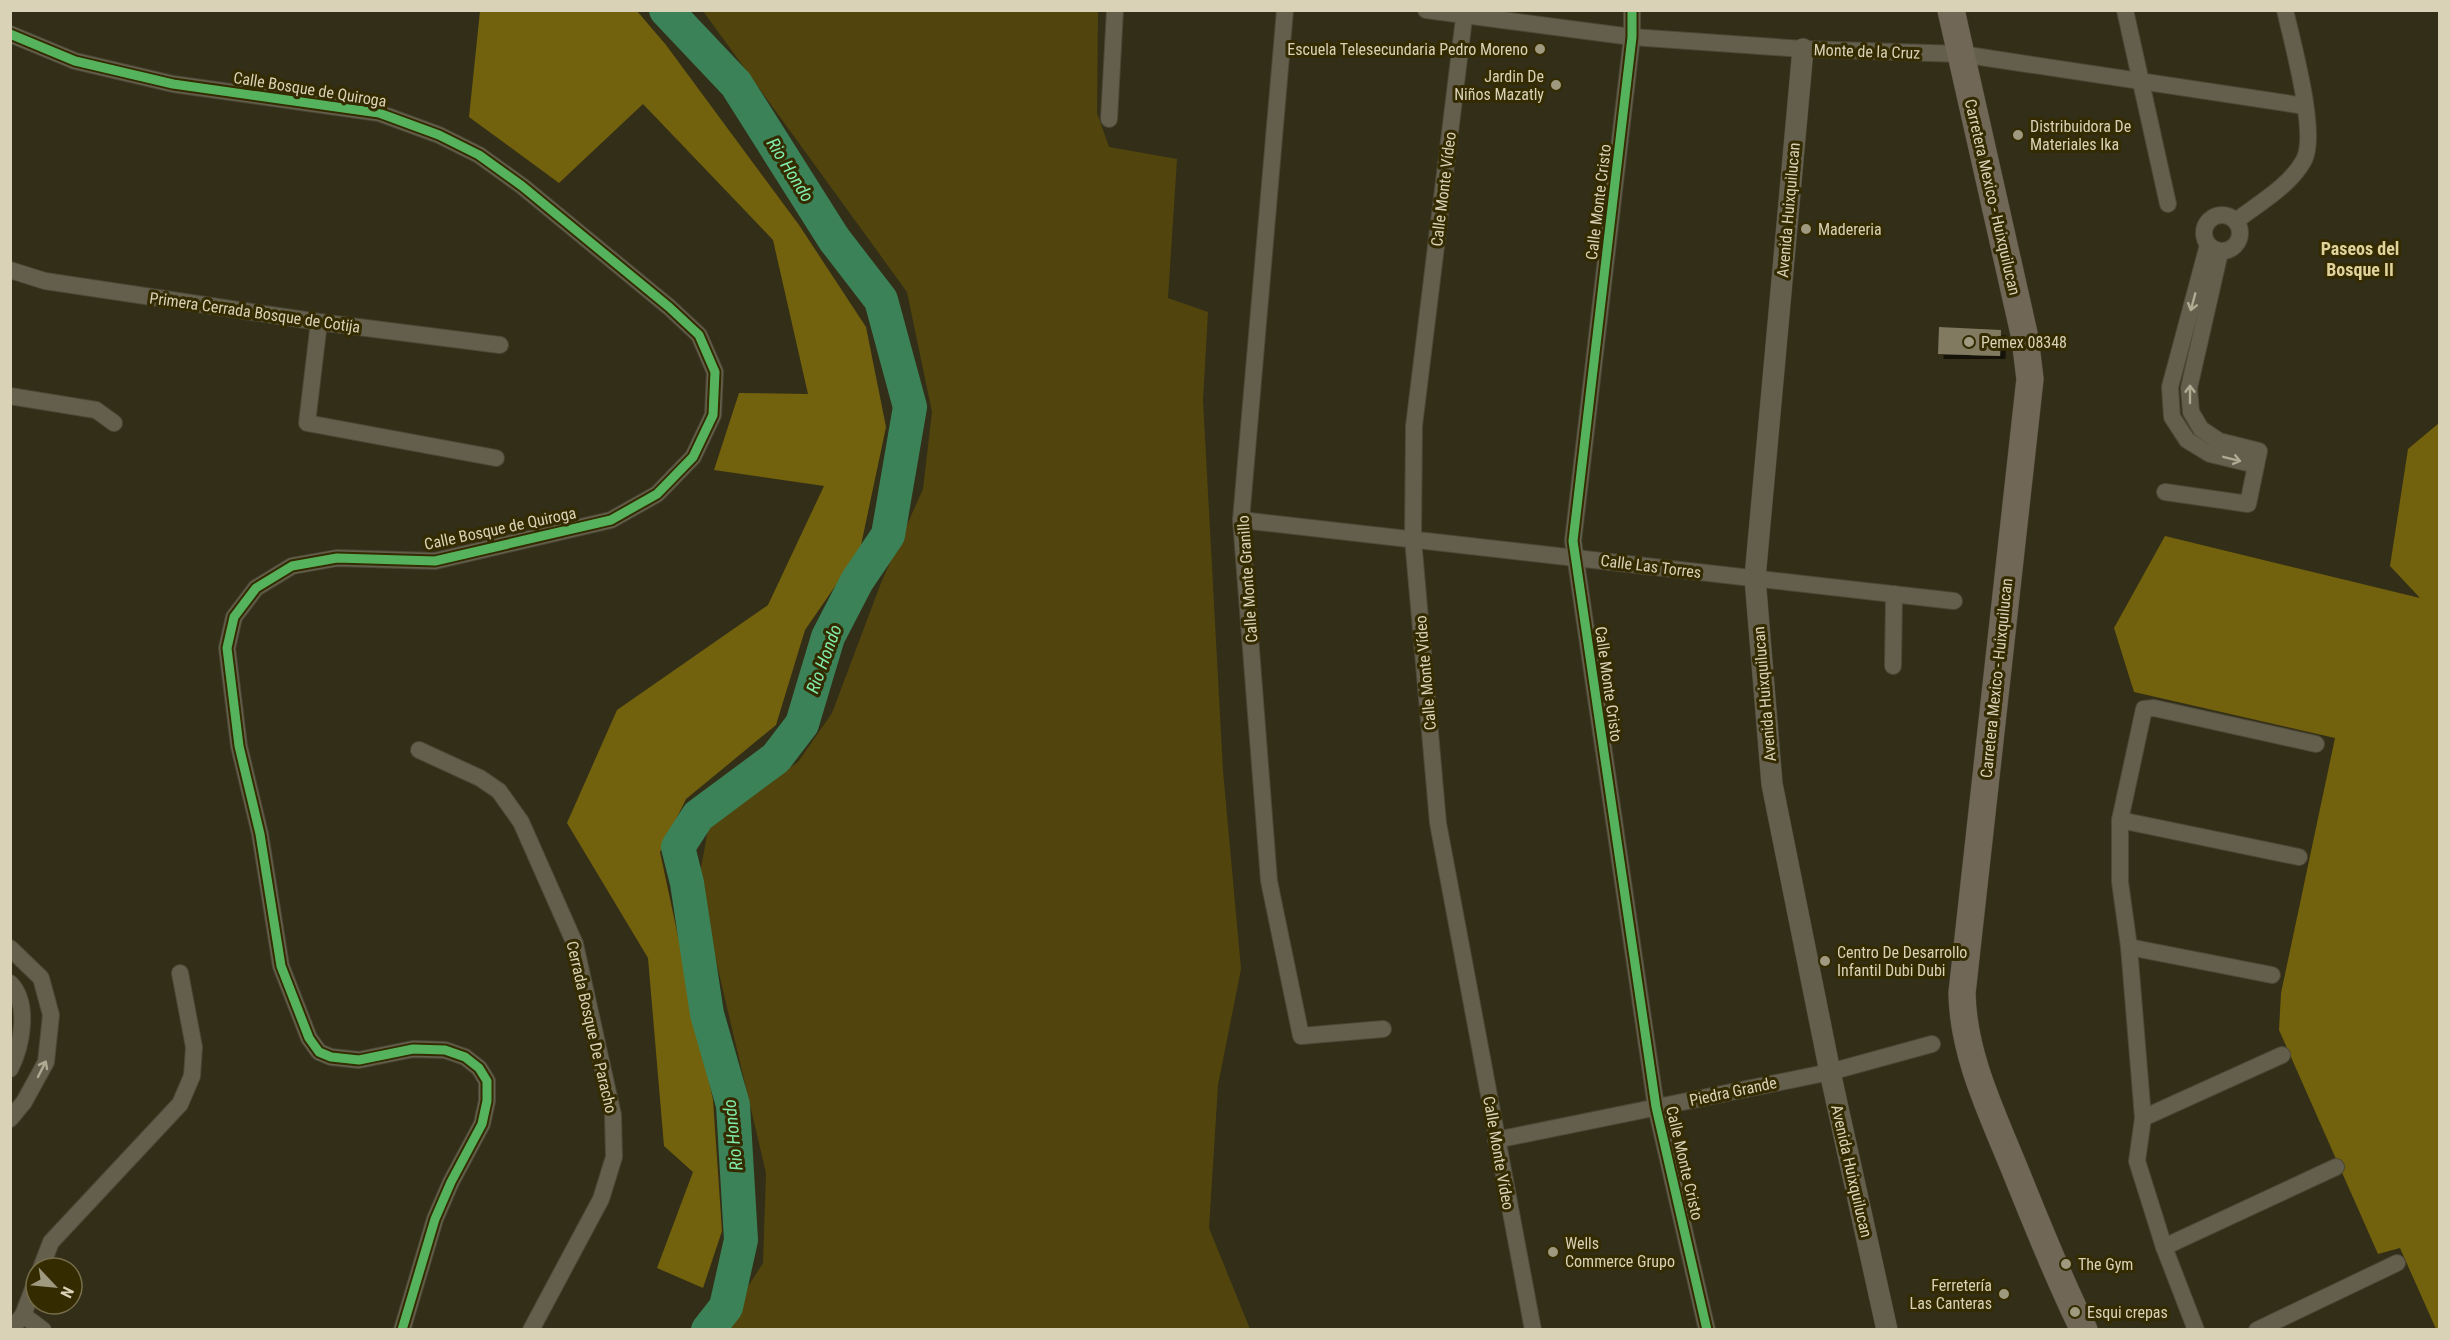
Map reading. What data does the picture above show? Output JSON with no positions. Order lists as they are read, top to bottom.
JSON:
{
  "streets": {
    "main road": ["Carretera Mexico - Huixquilucan"],
    "street": [
      "Monte de la Cruz",
      "Calle Bosque de Quiroga",
      "Calle Monte Vídeo",
      "Calle Monte Cristo",
      "Avenida Huixquilucan",
      "Primera Cerrada Bosque de Cotija",
      "Calle Las Torres",
      "Calle Monte Granillo",
      "Cerrada Bosque De Paracho",
      "Piedra Grande"
    ]
  },
  "crossings": [
    ["Monte de la Cruz", "Calle Monte Vídeo"],
    ["Monte de la Cruz", "Carretera Mexico - Huixquilucan"],
    ["Monte de la Cruz", "Calle Monte Cristo"],
    ["Monte de la Cruz", "Avenida Huixquilucan"],
    ["Calle Monte Vídeo", "Calle Las Torres"],
    ["Calle Monte Vídeo", "Piedra Grande"],
    ["Calle Monte Cristo", "Calle Las Torres"],
    ["Calle Monte Cristo", "Piedra Grande"],
    ["Avenida Huixquilucan", "Calle Las Torres"],
    ["Avenida Huixquilucan", "Piedra Grande"],
    ["Calle Las Torres", "Calle Monte Granillo"]
  ],
  "districts": ["Paseos del Bosque II"],
  "water": ["Rio Hondo"],
  "places": [
    "Escuela Telesecundaria Pedro Moreno",
    "Jardin De Niños Mazatly",
    "Distribuidora De Materiales Ika",
    "Madereria",
    "Pemex 08348",
    "Centro De Desarrollo Infantil Dubi Dubi",
    "Wells Commerce Grupo",
    "The Gym",
    "Ferretería Las Canteras",
    "Esqui crepas"
  ],
  "north": "bottom right"
}
